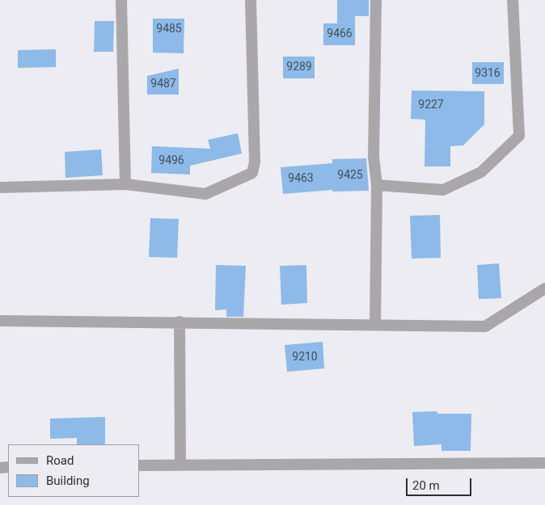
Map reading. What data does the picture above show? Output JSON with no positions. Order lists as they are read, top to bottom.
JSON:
{
  "house_numbers": [
    "9485",
    "9466",
    "9289",
    "9316",
    "9487",
    "9227",
    "9496",
    "9425",
    "9463",
    "9210"
  ],
  "legend": ["Road", "Building"],
  "scale_bar": "20 m"
}
